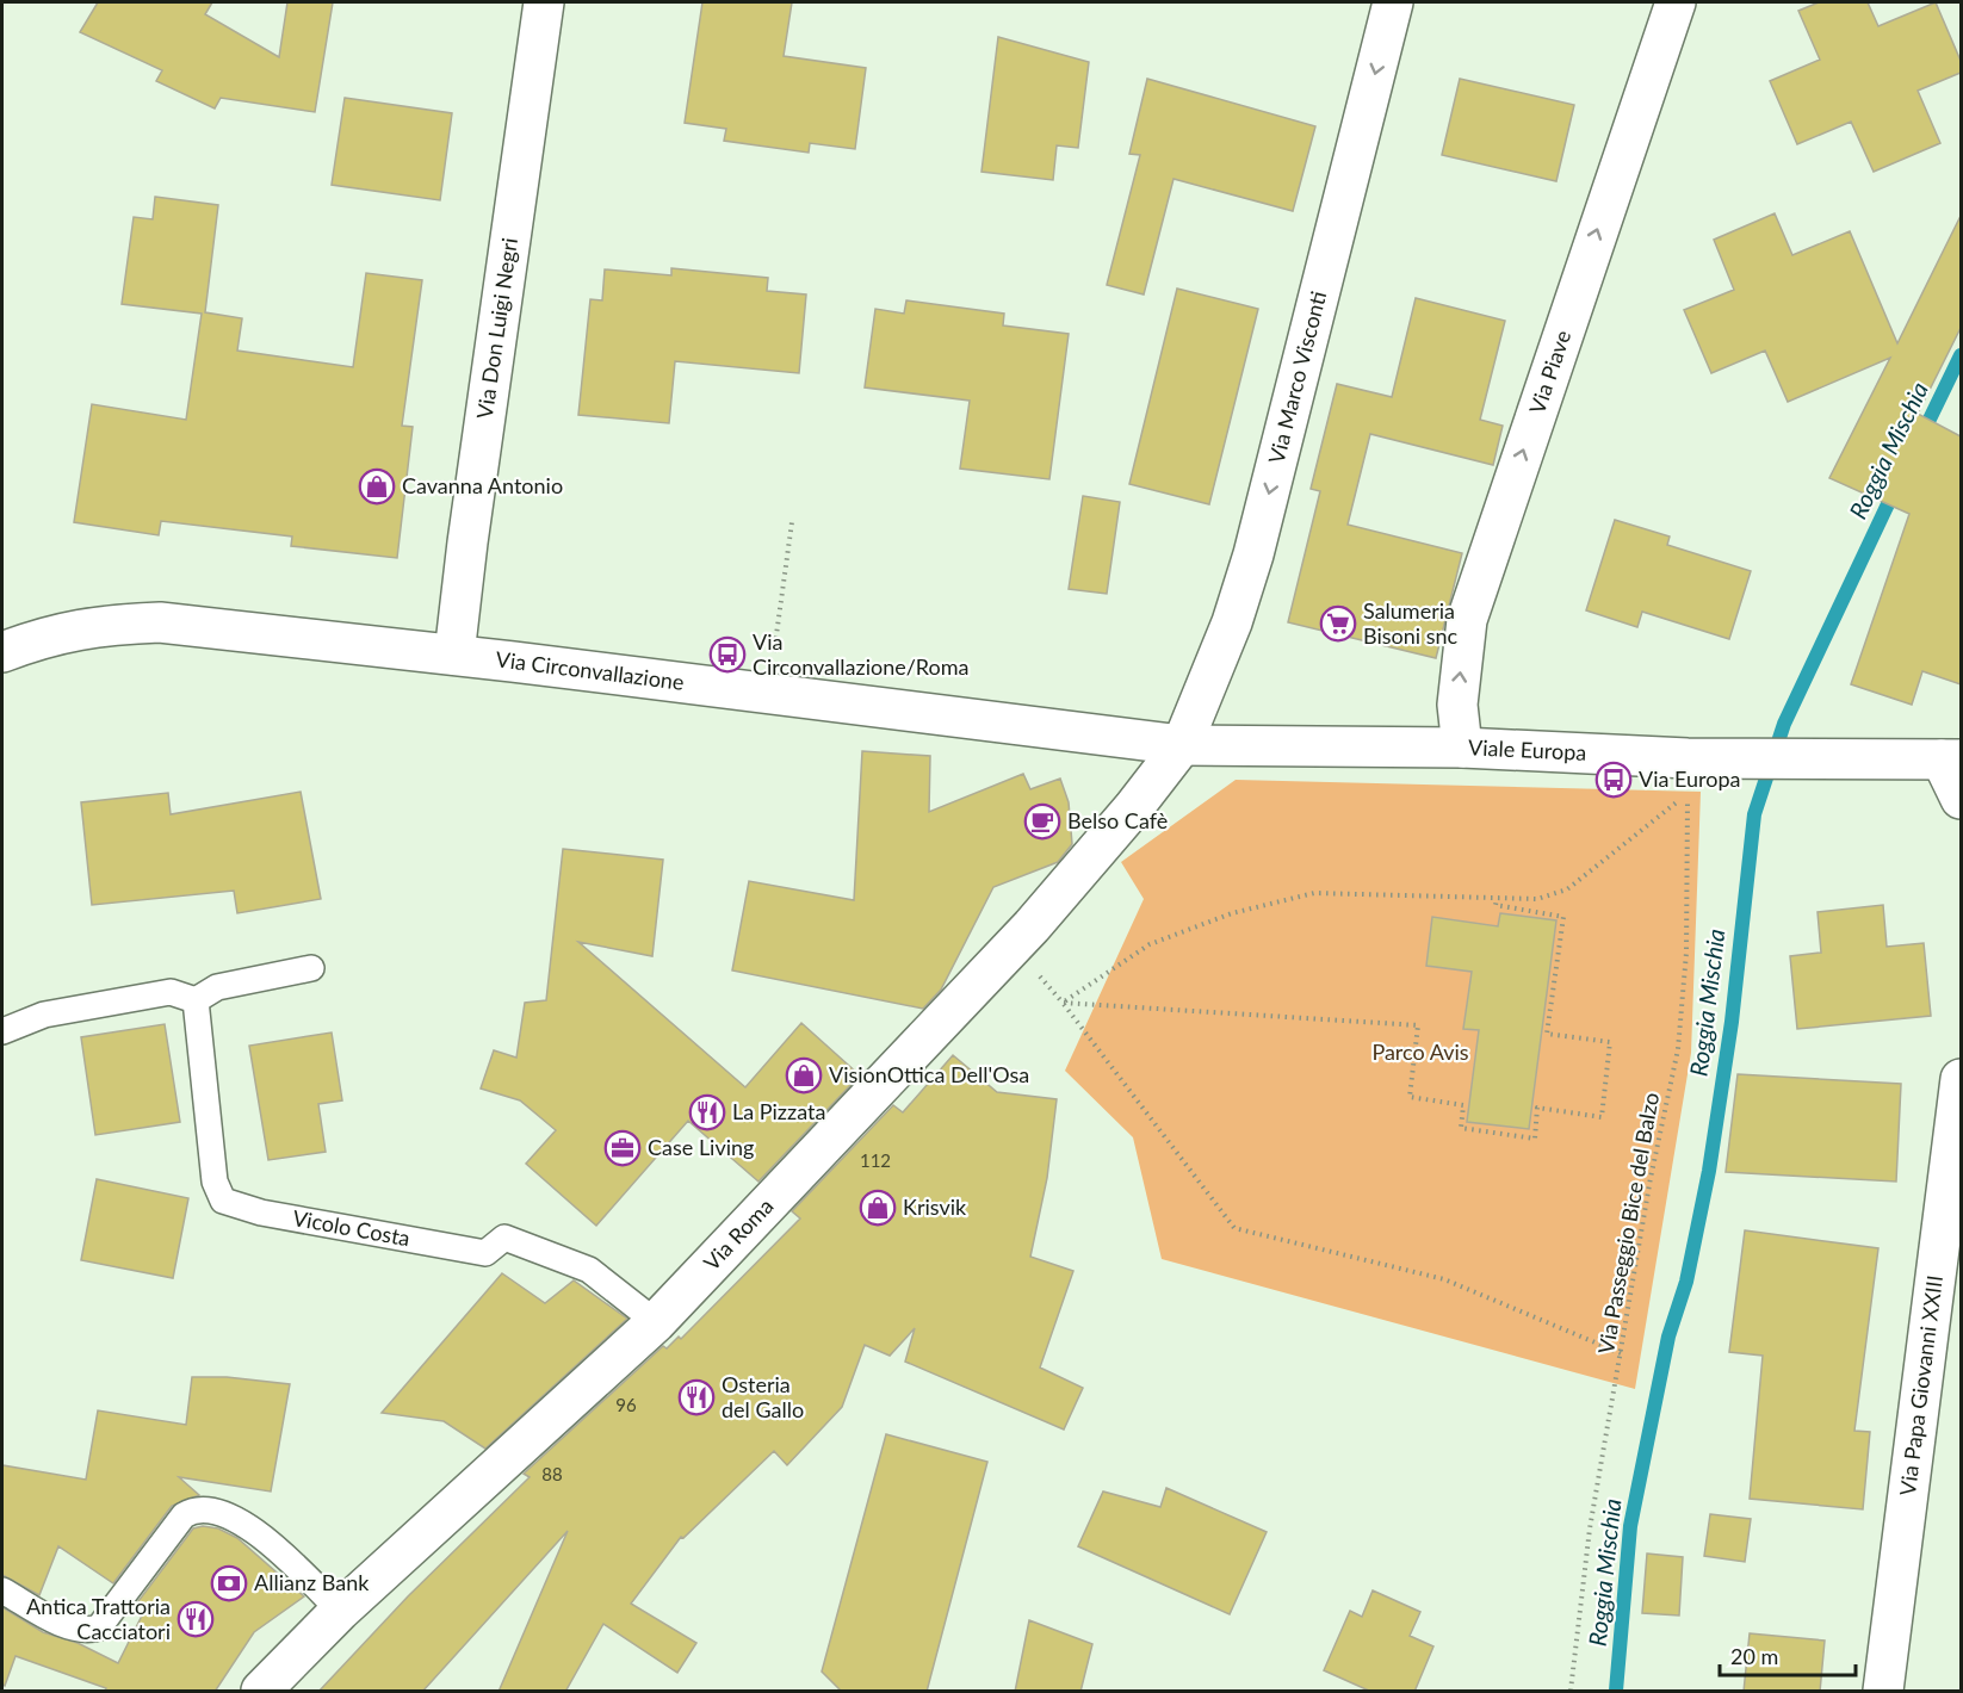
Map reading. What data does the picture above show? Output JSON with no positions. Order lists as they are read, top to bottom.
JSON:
{
  "streets": {
    "street": [
      "Via Don Luigi Negri",
      "Via Piave",
      "Via Marco Visconti",
      "Via Circonvallazione",
      "Viale Europa",
      "Via Roma",
      "Via Papa Giovanni XXIII"
    ],
    "lane": ["Vicolo Costa"],
    "path": ["Via Passeggio Bice del Balzo"]
  },
  "crossings": [
    ["Via Don Luigi Negri", "Via Circonvallazione"],
    ["Via Piave", "Viale Europa"],
    ["Via Marco Visconti", "Via Circonvallazione"],
    ["Via Marco Visconti", "Viale Europa"],
    ["Via Marco Visconti", "Via Roma"],
    ["Via Circonvallazione", "Viale Europa"],
    ["Via Circonvallazione", "Via Roma"],
    ["Viale Europa", "Via Roma"],
    ["Vicolo Costa", "Via Roma"]
  ],
  "one_way": ["Via Piave", "Via Marco Visconti"],
  "water": ["Roggia Mischia"],
  "parks": ["Parco Avis"],
  "places": {
    "shop": ["Cavanna Antonio", "VisionOttica Dell'Osa", "Krisvik"],
    "supermarket": ["Salumeria Bisoni snc"],
    "bus stop": ["Via Circonvallazione/Roma", "Via Europa"],
    "cafe": ["Belso Cafè"],
    "restaurant": ["La Pizzata", "Osteria del Gallo", "Antica Trattoria Cacciatori"],
    "office": ["Case Living"],
    "bank": ["Allianz Bank"]
  },
  "house_numbers": ["112", "96", "88"],
  "scale_bar": "20 m"
}
